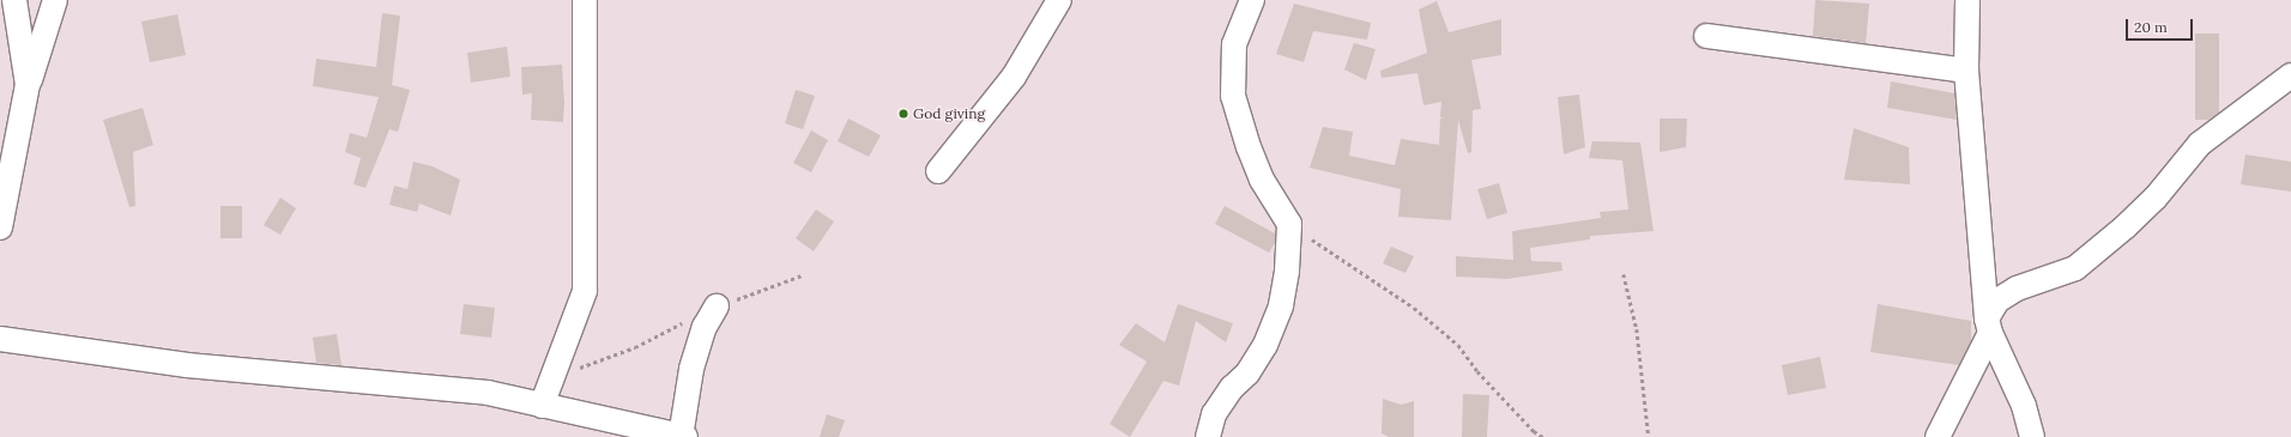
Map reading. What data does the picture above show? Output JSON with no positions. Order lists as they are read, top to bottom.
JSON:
{
  "places": ["God giving"],
  "scale_bar": "20 m"
}
